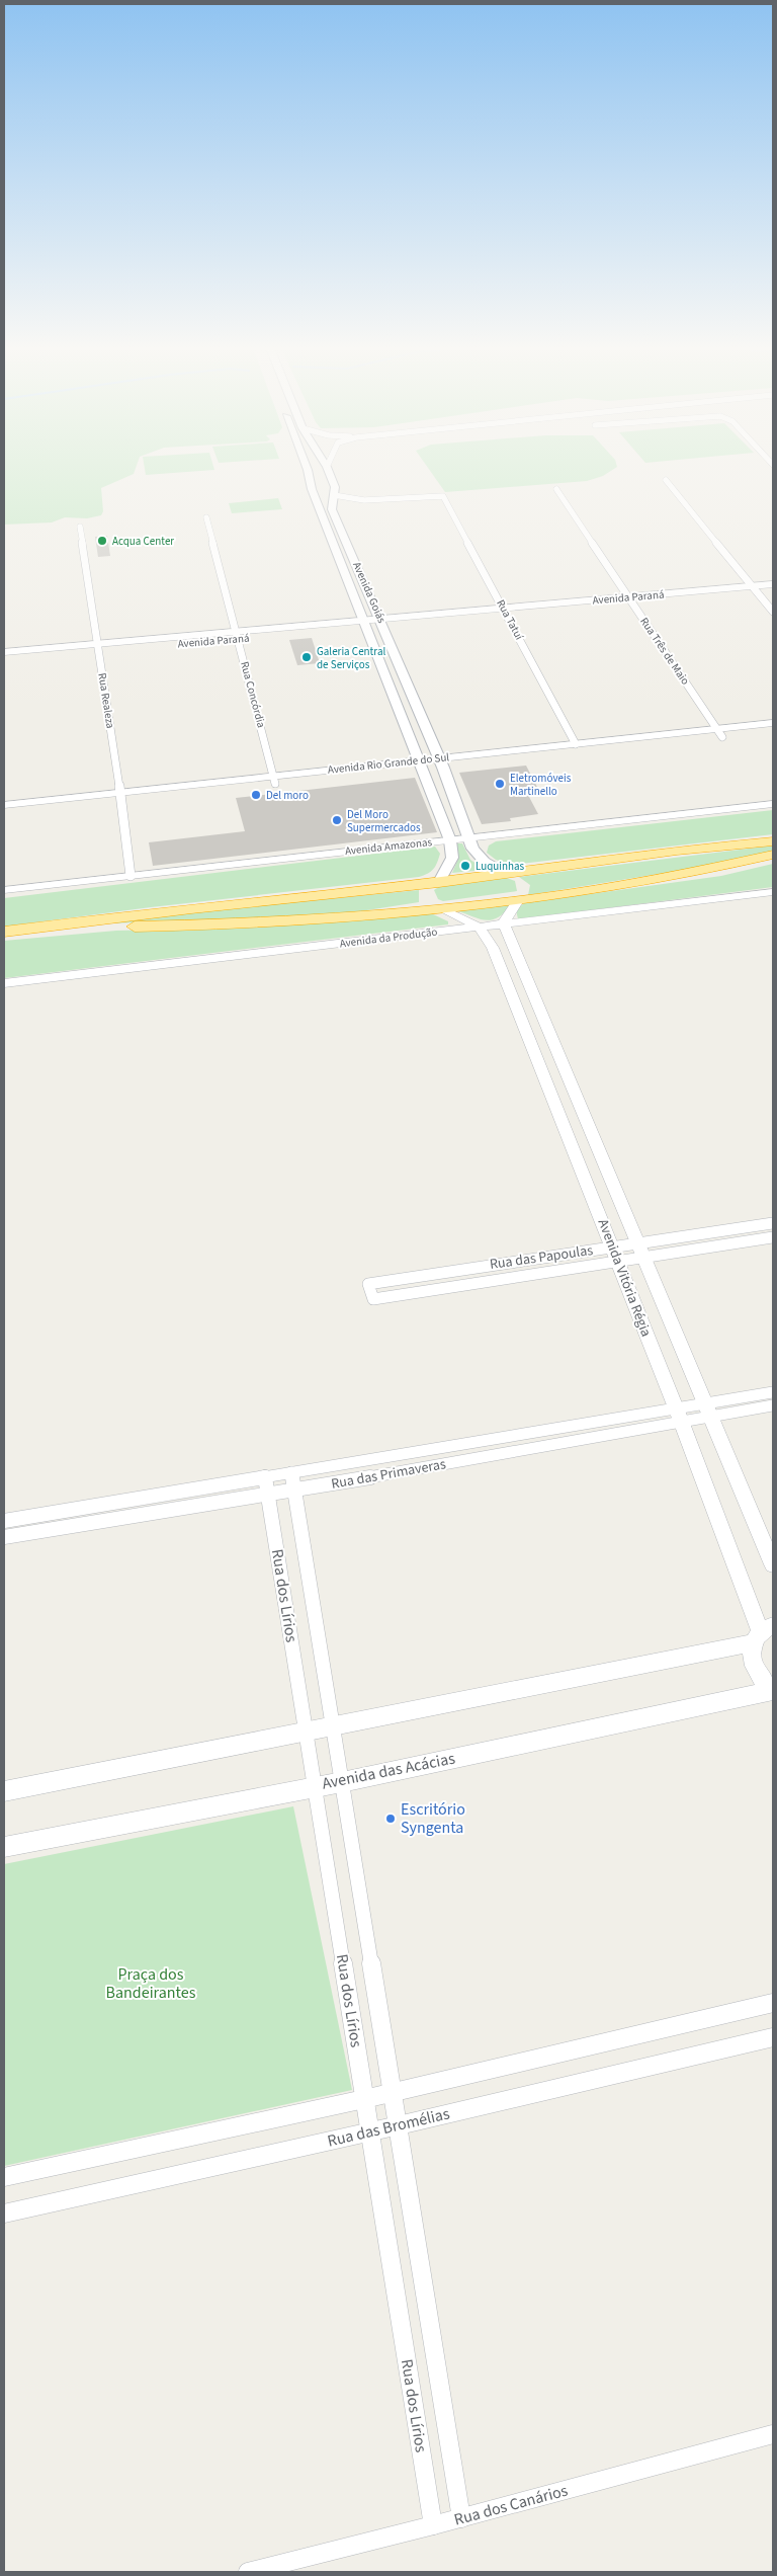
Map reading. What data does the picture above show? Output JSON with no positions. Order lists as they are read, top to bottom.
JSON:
{
  "streets": {
    "main road": ["Avenida Goiás"],
    "street": [
      "Avenida Paraná",
      "Rua Tatuí",
      "Rua Três de Maio",
      "Rua Concórdia",
      "Rua Realeza",
      "Avenida Rio Grande do Sul",
      "Avenida Amazonas",
      "Avenida da Produção",
      "Rua das Papoulas",
      "Avenida Vitória Régia",
      "Rua das Primaveras",
      "Rua dos Lírios",
      "Avenida das Acácias",
      "Rua das Bromélias",
      "Rua dos Canários"
    ]
  },
  "crossings": [
    ["Avenida Goiás", "Avenida Paraná"],
    ["Avenida Goiás", "Rua Tatuí"],
    ["Avenida Goiás", "Avenida Rio Grande do Sul"],
    ["Avenida Goiás", "Avenida Amazonas"],
    ["Avenida Paraná", "Rua Tatuí"],
    ["Avenida Paraná", "Rua Três de Maio"],
    ["Avenida Paraná", "Rua Concórdia"],
    ["Avenida Paraná", "Rua Realeza"],
    ["Rua Tatuí", "Avenida Rio Grande do Sul"],
    ["Rua Três de Maio", "Avenida Rio Grande do Sul"],
    ["Rua Concórdia", "Avenida Rio Grande do Sul"],
    ["Rua Realeza", "Avenida Rio Grande do Sul"],
    ["Rua Realeza", "Avenida Amazonas"],
    ["Avenida da Produção", "Avenida Vitória Régia"],
    ["Rua das Papoulas", "Avenida Vitória Régia"],
    ["Avenida Vitória Régia", "Rua das Primaveras"],
    ["Rua das Primaveras", "Rua dos Lírios"],
    ["Rua dos Lírios", "Avenida das Acácias"],
    ["Rua dos Lírios", "Rua das Bromélias"],
    ["Rua dos Lírios", "Rua dos Canários"]
  ],
  "parks": ["Praça dos Bandeirantes"],
  "places": [
    "Acqua Center",
    "Galeria Central de Serviços",
    "Eletromóveis Martinello",
    "Del moro",
    "Del Moro Supermercados",
    "Luquinhas",
    "Escritório Syngenta"
  ]
}
